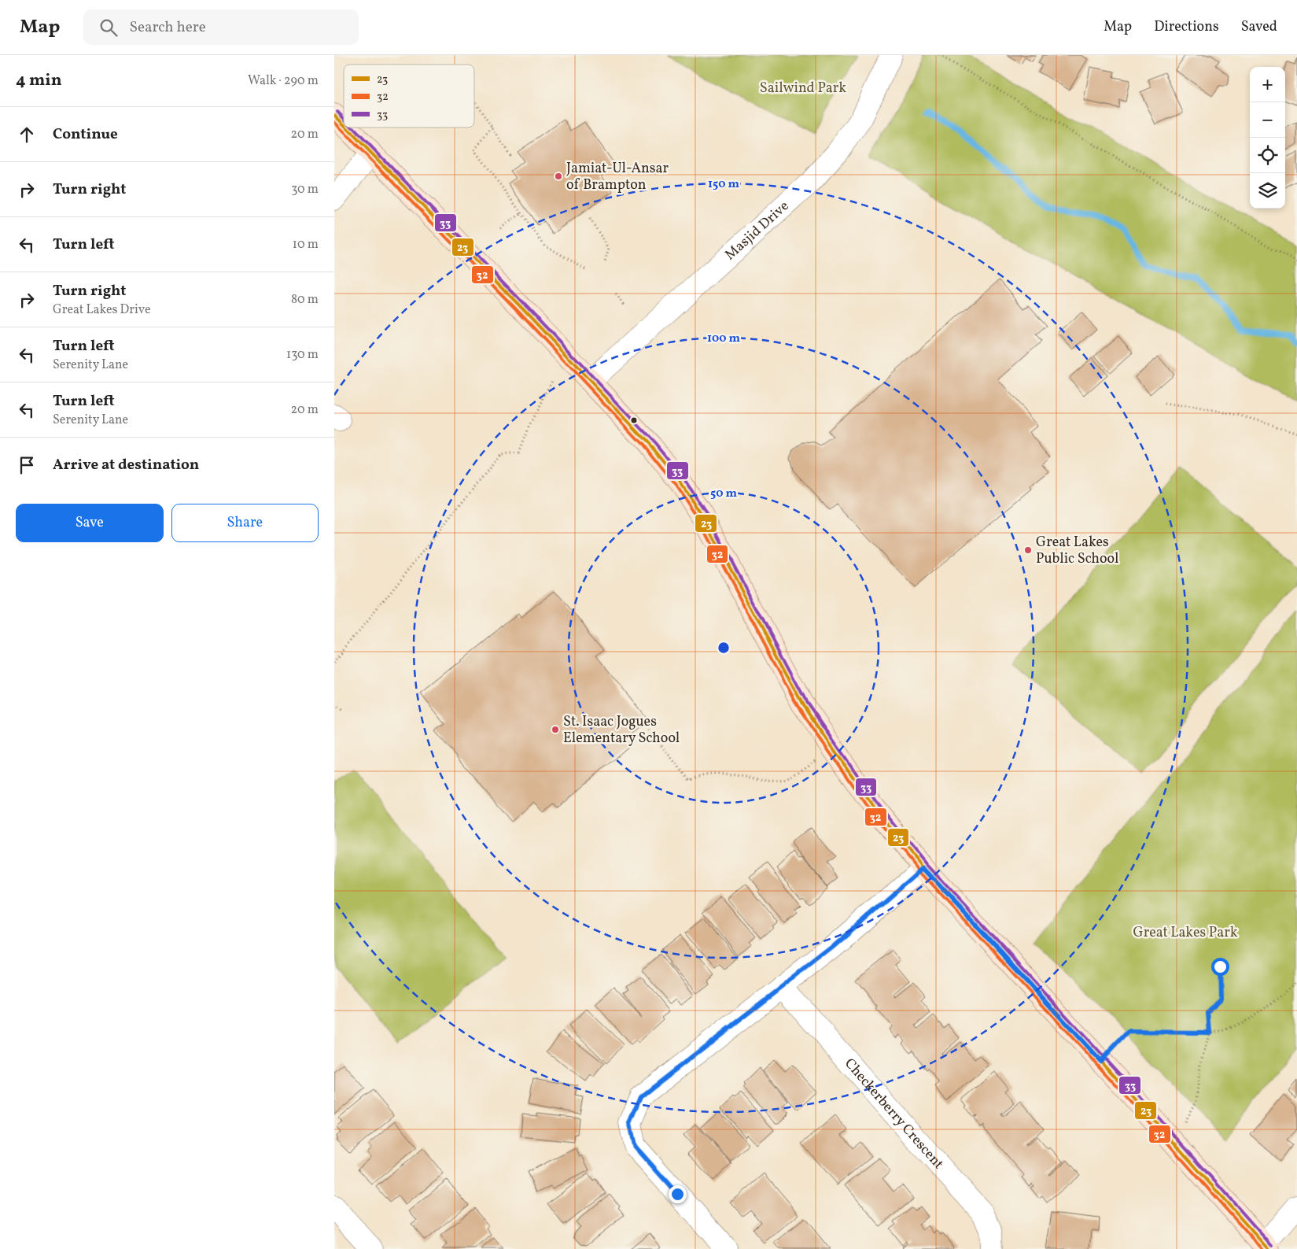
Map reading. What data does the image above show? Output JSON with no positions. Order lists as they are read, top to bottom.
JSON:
{
  "streets": {
    "street": ["Masjid Drive", "Checkerberry Crescent"]
  },
  "parks": ["Sailwind Park", "Great Lakes Park"],
  "places": ["Jamiat-Ul-Ansar of Brampton", "Great Lakes Public School", "St. Isaac Jogues Elementary School"],
  "lines": ["transit line 33", "transit line 23", "transit line 32"],
  "legend": ["23", "32", "33"],
  "page": {
    "header": "Map",
    "search": "Search here",
    "nav": ["Map", "Directions", "Saved"],
    "heading": ["4 min", "Walk · 290 m"],
    "map_buttons": ["+", "−"],
    "list": [
      ["Continue", "20 m"],
      ["Turn right", "30 m"],
      ["Turn left", "10 m"],
      ["Turn right", "Great Lakes Drive", "80 m"],
      ["Turn left", "Serenity Lane", "130 m"],
      ["Turn left", "Serenity Lane", "20 m"],
      "Arrive at destination"
    ],
    "buttons": ["Save", "Share"]
  },
  "rings": ["150 m", "100 m", "50 m"]
}
